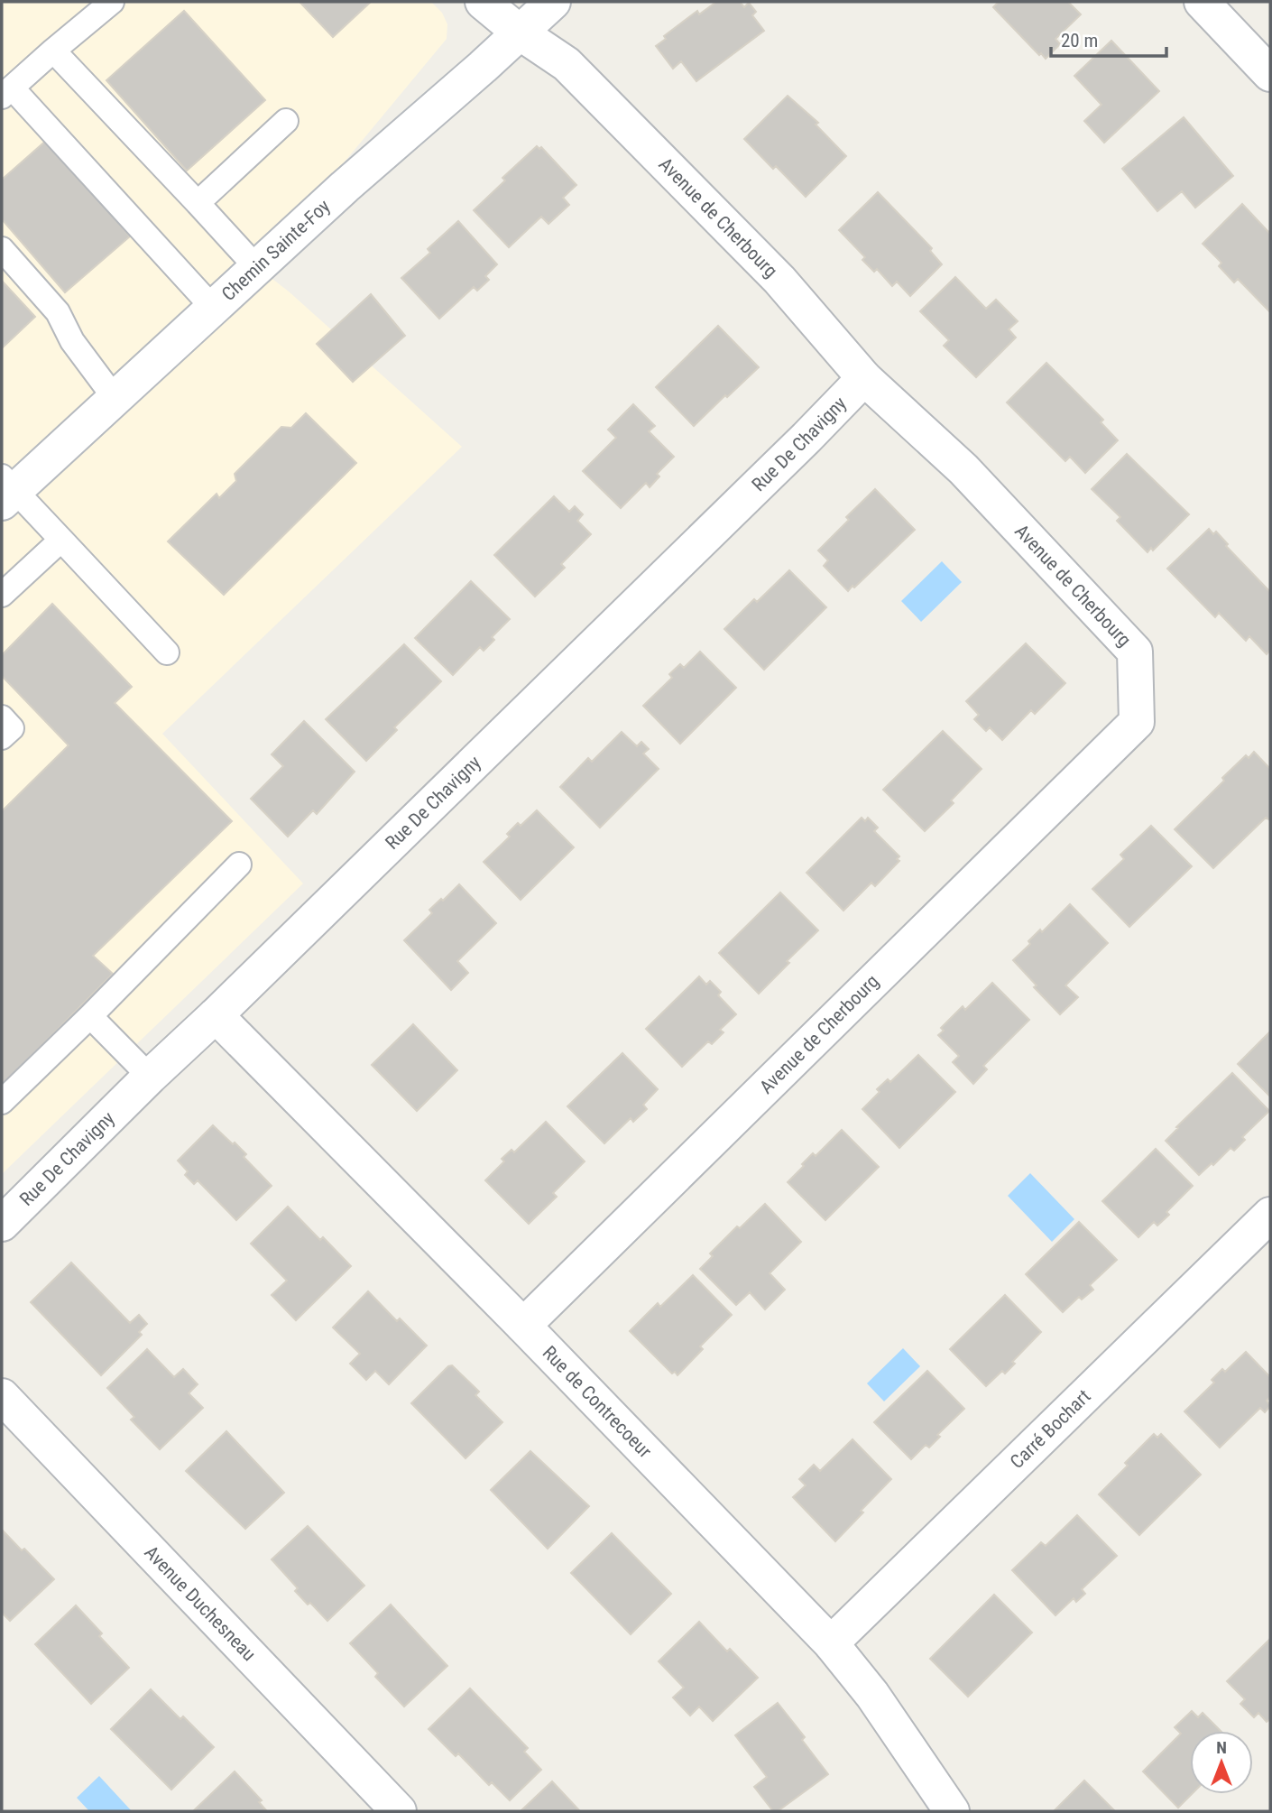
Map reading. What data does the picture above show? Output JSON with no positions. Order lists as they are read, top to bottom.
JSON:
{
  "streets": {
    "street": [
      "Avenue de Cherbourg",
      "Chemin Sainte-Foy",
      "Rue De Chavigny",
      "Rue de Contrecoeur",
      "Carré Bochart",
      "Avenue Duchesneau"
    ]
  },
  "crossings": [
    ["Avenue de Cherbourg", "Chemin Sainte-Foy"],
    ["Avenue de Cherbourg", "Rue De Chavigny"],
    ["Avenue de Cherbourg", "Rue de Contrecoeur"],
    ["Rue De Chavigny", "Rue de Contrecoeur"],
    ["Rue de Contrecoeur", "Carré Bochart"]
  ],
  "scale_bar": "20 m",
  "north": "top"
}
